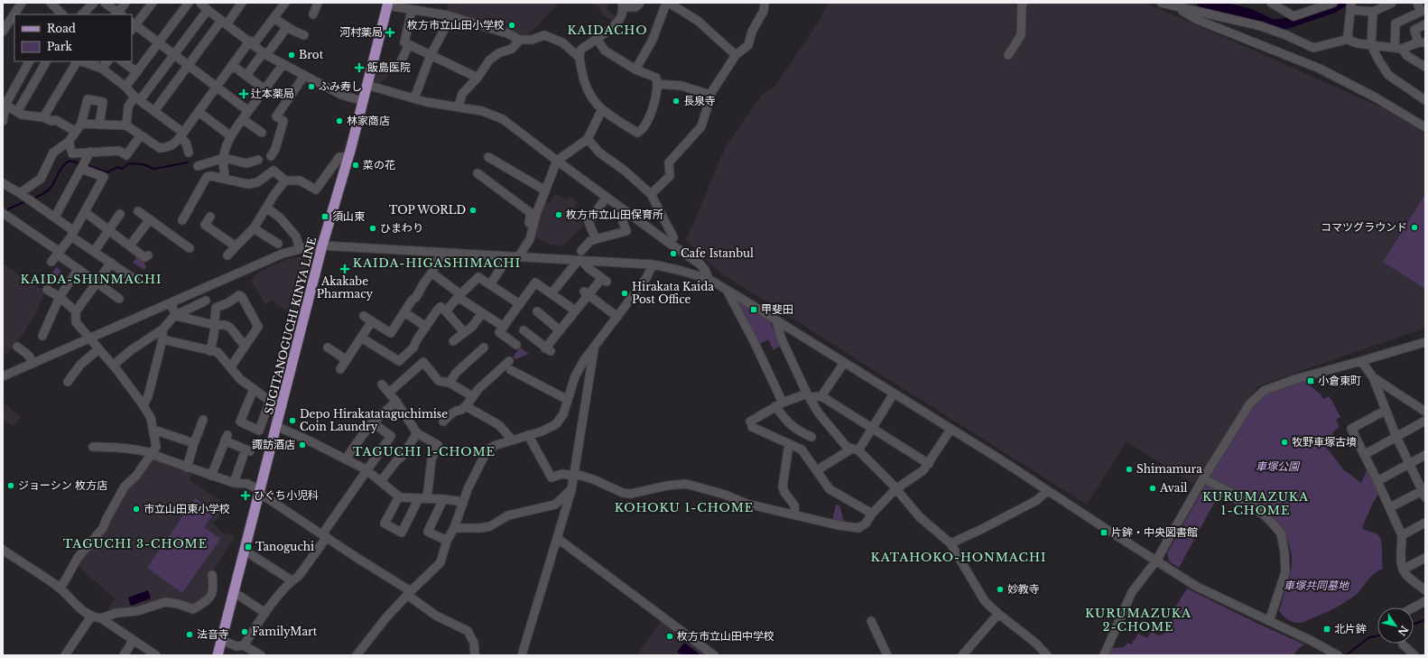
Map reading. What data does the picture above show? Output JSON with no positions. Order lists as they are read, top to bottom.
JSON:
{
  "streets": {
    "main road": ["SUGITANOGUCHI KINYA LINE"]
  },
  "districts": [
    "KAIDACHO",
    "KAIDA-HIGASHIMACHI",
    "KAIDA-SHINMACHI",
    "TAGUCHI 1-CHOME",
    "KURUMAZUKA 1-CHOME",
    "KOHOKU 1-CHOME",
    "TAGUCHI 3-CHOME",
    "KATAHOKO-HONMACHI",
    "KURUMAZUKA 2-CHOME"
  ],
  "parks": ["車塚公園", "車塚共同墓地"],
  "places": {
    "other": [
      "枚方市立山田小学校",
      "Brot",
      "ふみ寿し",
      "長泉寺",
      "林家商店",
      "菜の花",
      "TOP WORLD",
      "枚方市立山田保育所",
      "コマツグラウンド",
      "ひまわり",
      "Cafe Istanbul",
      "Hirakata Kaida Post Office",
      "Depo Hirakatataguchimise Coin Laundry",
      "牧野車塚古墳",
      "諏訪酒店",
      "Shimamura",
      "ジョーシン 枚方店",
      "Avail",
      "市立山田東小学校",
      "妙教寺",
      "FamilyMart",
      "法音寺",
      "枚方市立山田中学校"
    ],
    "health": [
      "河村薬局",
      "飯島医院",
      "辻本薬局",
      "Akakabe Pharmacy",
      "ひぐち小児科"
    ],
    "transit": [
      "須山東",
      "甲斐田",
      "小倉東町",
      "片鉾・中央図書館",
      "Tanoguchi",
      "北片鉾"
    ]
  },
  "legend": ["Road", "Park"],
  "north": "bottom right"
}
